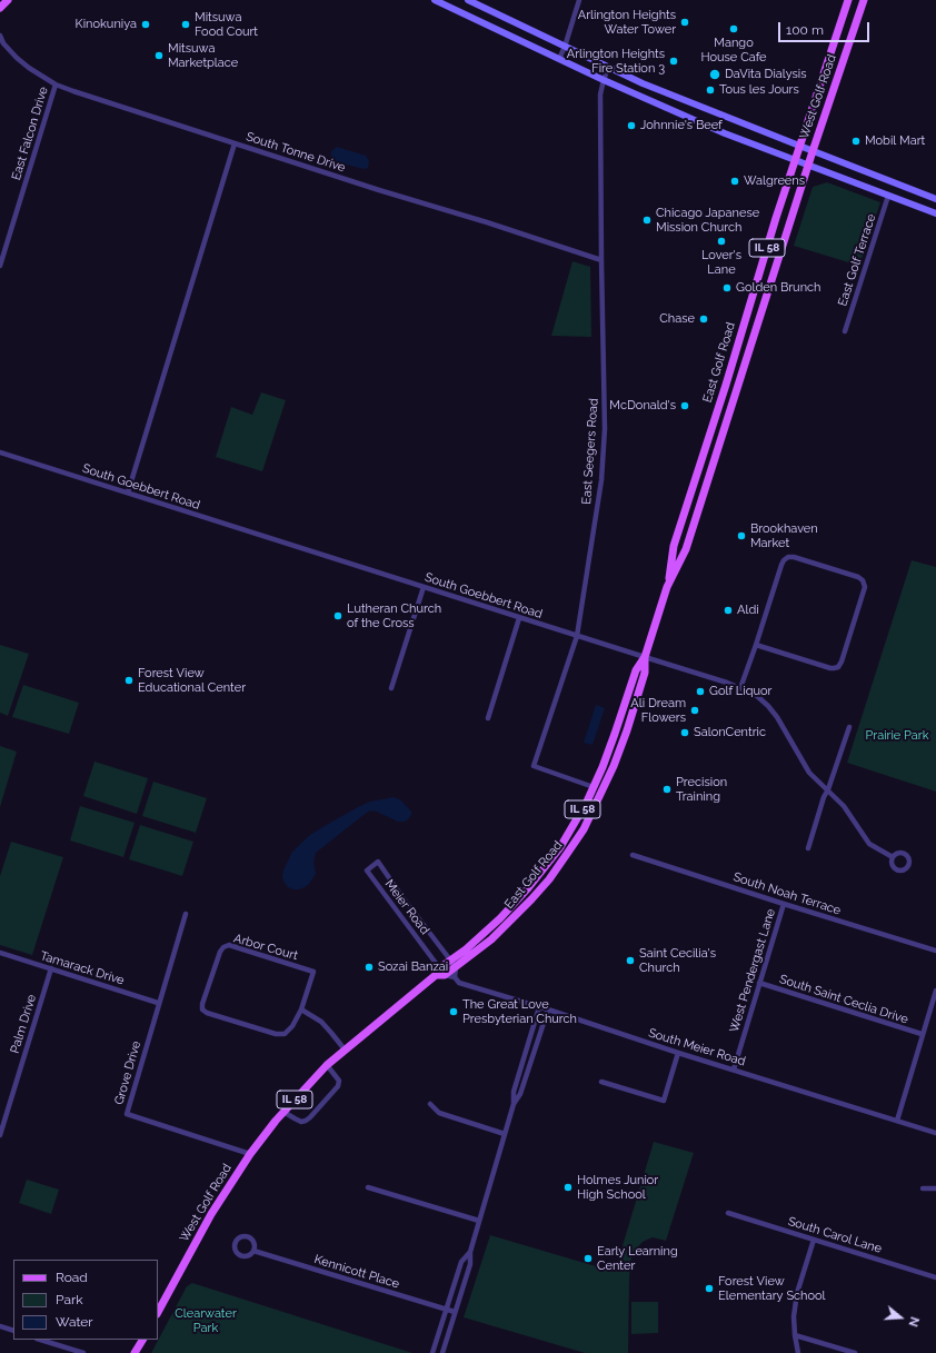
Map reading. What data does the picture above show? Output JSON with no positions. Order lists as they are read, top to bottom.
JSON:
{
  "streets": {
    "main road": ["West Golf Road", "IL 58", "East Golf Road"],
    "street": [
      "East Falcon Drive",
      "South Tonne Drive",
      "East Golf Terrace",
      "East Seegers Road",
      "South Goebbert Road",
      "South Noah Terrace",
      "Meier Road",
      "Arbor Court",
      "Tamarack Drive",
      "West Pendergast Lane",
      "South Saint Ceclia Drive",
      "Palm Drive",
      "South Meier Road",
      "Grove Drive",
      "South Carol Lane",
      "Kennicott Place"
    ]
  },
  "crossings": [
    ["West Golf Road", "East Golf Road"],
    ["West Golf Road", "Grove Drive"],
    ["East Falcon Drive", "South Tonne Drive"],
    ["South Tonne Drive", "East Seegers Road"],
    ["East Golf Road", "East Seegers Road"],
    ["East Golf Road", "South Goebbert Road"],
    ["East Golf Road", "Meier Road"],
    ["East Golf Road", "South Meier Road"],
    ["East Seegers Road", "South Goebbert Road"],
    ["South Noah Terrace", "West Pendergast Lane"],
    ["Meier Road", "South Meier Road"],
    ["Tamarack Drive", "Palm Drive"],
    ["Tamarack Drive", "Grove Drive"],
    ["West Pendergast Lane", "South Saint Ceclia Drive"],
    ["West Pendergast Lane", "South Meier Road"]
  ],
  "parks": ["Prairie Park", "Clearwater Park"],
  "places": [
    "Arlington Heights Water Tower",
    "Kinokuniya",
    "Mitsuwa Food Court",
    "Mango House Cafe",
    "Mitsuwa Marketplace",
    "Arlington Heights Fire Station 3",
    "DaVita Dialysis",
    "Tous les Jours",
    "Johnnie's Beef",
    "Mobil Mart",
    "Walgreens",
    "Chicago Japanese Mission Church",
    "Lover's Lane",
    "Golden Brunch",
    "Chase",
    "McDonald's",
    "Brookhaven Market",
    "Aldi",
    "Lutheran Church of the Cross",
    "Forest View Educational Center",
    "Golf Liquor",
    "Ali Dream Flowers",
    "SalonCentric",
    "Precision Training",
    "Saint Cecilia's Church",
    "Sozai Banzai",
    "The Great Love Presbyterian Church",
    "Holmes Junior High School",
    "Early Learning Center",
    "Forest View Elementary School"
  ],
  "legend": ["Road", "Park", "Water"],
  "scale_bar": "100 m",
  "north": "right"
}
